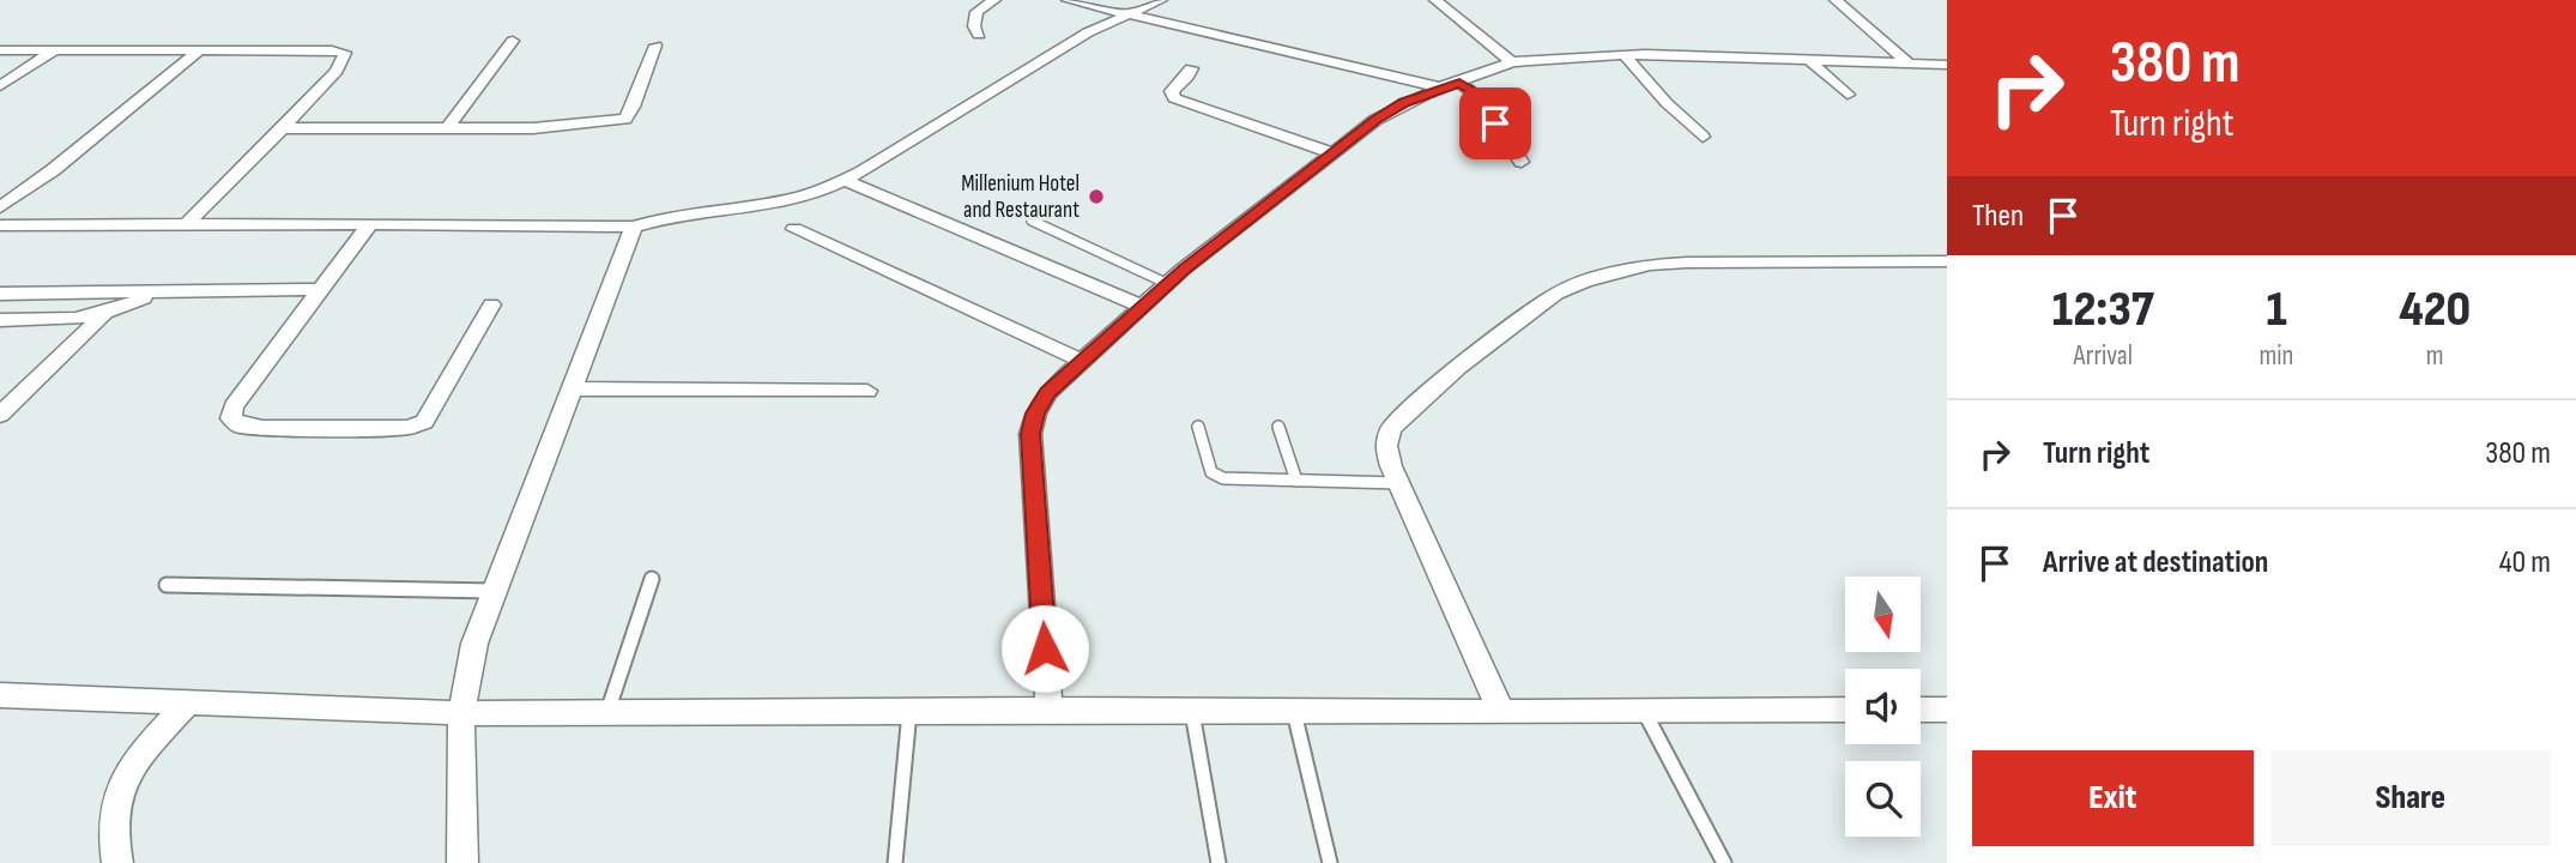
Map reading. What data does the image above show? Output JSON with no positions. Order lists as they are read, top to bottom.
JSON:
{
  "places": ["Millenium Hotel and Restaurant"],
  "north": "bottom",
  "page": {
    "turn": ["380 m", "Turn right"],
    "then": "Then",
    "eta": [
      "12:37",
      "Arrival",
      "1",
      "min",
      "420",
      "m"
    ],
    "list": [
      {
        "name": "Turn right",
        "value": "380 m"
      },
      {
        "name": "Arrive at destination",
        "value": "40 m"
      }
    ],
    "buttons": ["Exit", "Share"]
  }
}
